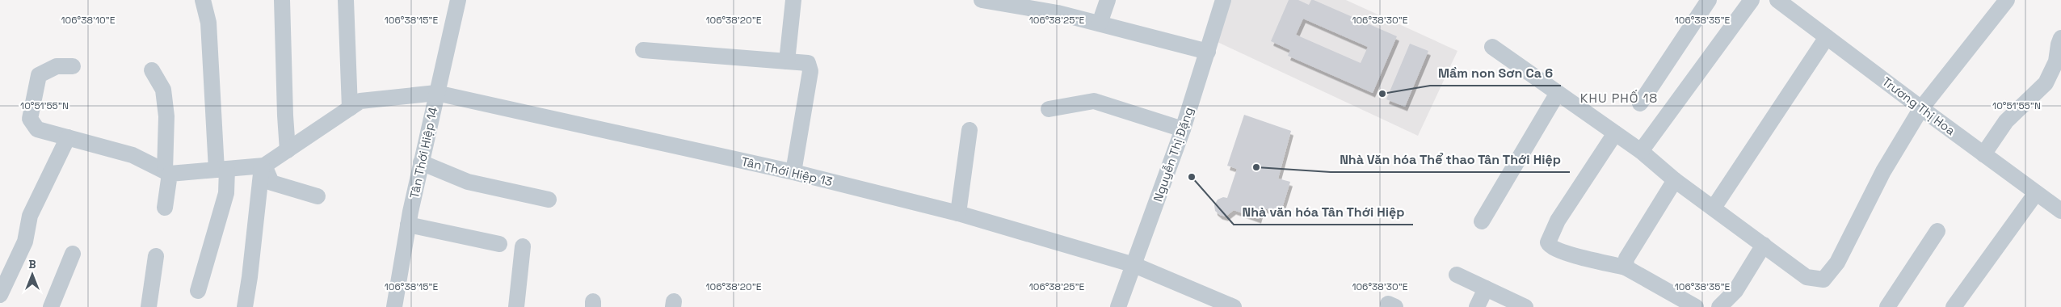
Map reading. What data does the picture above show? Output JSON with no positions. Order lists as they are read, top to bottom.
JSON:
{
  "streets": {
    "street": [
      "Trương Thị Hoa",
      "Tân Thới Hiệp 14",
      "Nguyễn Thị Đặng",
      "Tân Thới Hiệp 13"
    ]
  },
  "crossings": [
    ["Tân Thới Hiệp 14", "Tân Thới Hiệp 13"],
    ["Nguyễn Thị Đặng", "Tân Thới Hiệp 13"]
  ],
  "districts": ["KHU PHỐ 18"],
  "places": ["Mầm non Sơn Ca 6", "Nhà Văn hóa Thể thao Tân Thới Hiệp", "Nhà văn hóa Tân Thới Hiệp"],
  "north": "top",
  "coordinates": [
    "106°38'10\"E",
    "106°38'15\"E",
    "106°38'20\"E",
    "106°38'25\"E",
    "106°38'30\"E",
    "106°38'35\"E",
    "10°51'55\"N"
  ]
}
